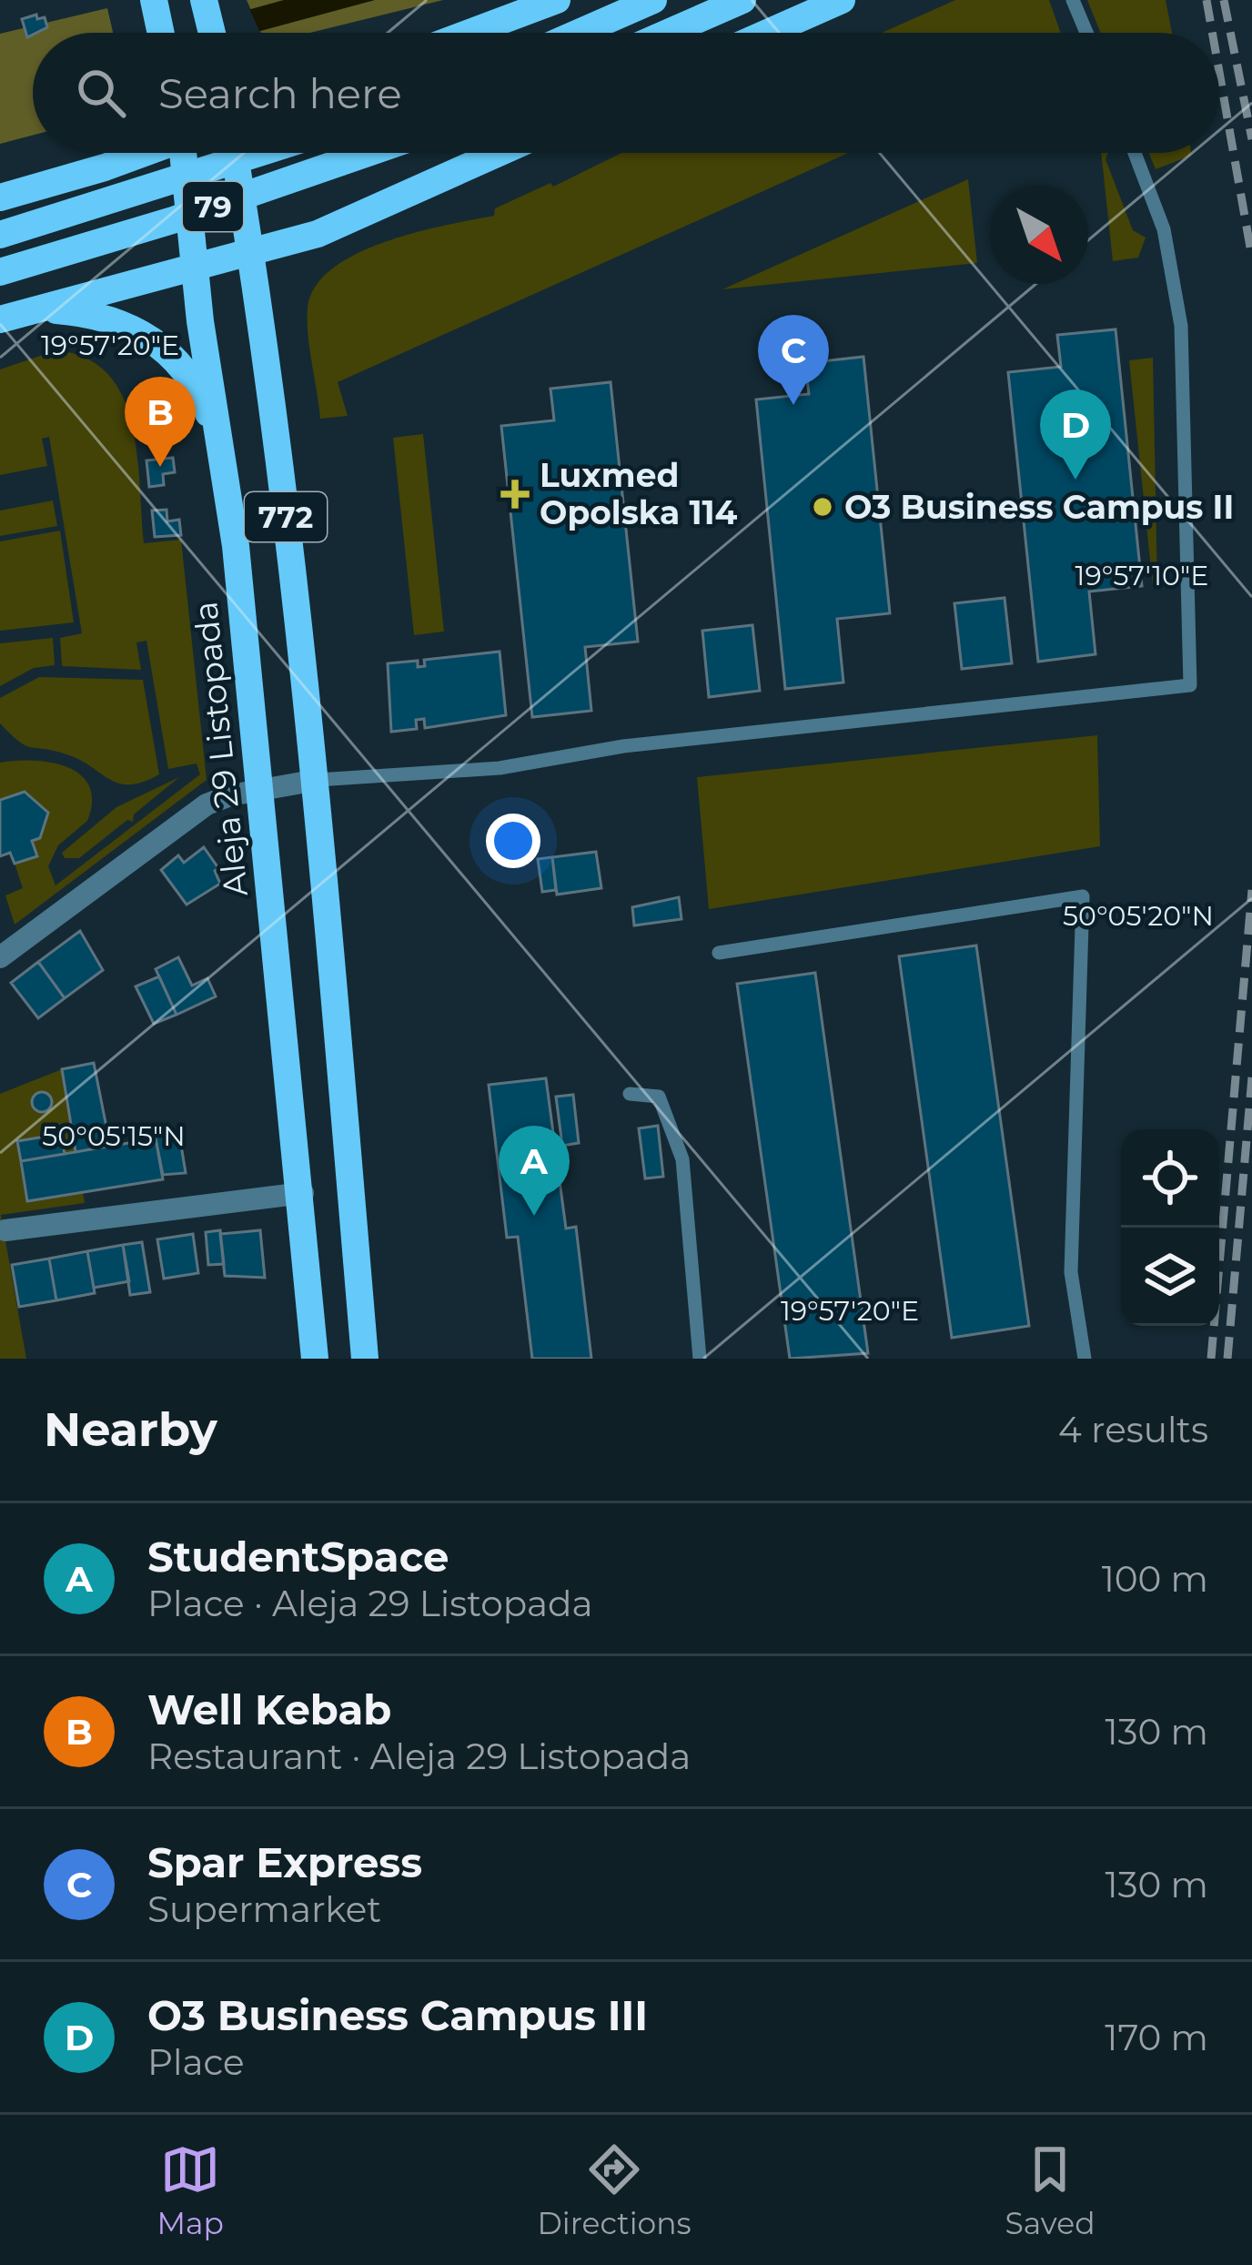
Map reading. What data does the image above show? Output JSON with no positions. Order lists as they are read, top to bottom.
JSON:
{
  "streets": {
    "main road": ["79", "772", "Aleja 29 Listopada"]
  },
  "places": {
    "health": ["Luxmed Opolska 114"],
    "other": ["O3 Business Campus II"]
  },
  "north": "bottom right",
  "page": {
    "search": "Search here",
    "pins": [
      "C",
      "B",
      "D",
      "A"
    ],
    "heading": ["Nearby", "4 results"],
    "list": [
      {
        "mark": "A",
        "name": "StudentSpace",
        "note": "Place · Aleja 29 Listopada",
        "value": "100 m"
      },
      {
        "mark": "B",
        "name": "Well Kebab",
        "note": "Restaurant · Aleja 29 Listopada",
        "value": "130 m"
      },
      {
        "mark": "C",
        "name": "Spar Express",
        "note": "Supermarket",
        "value": "130 m"
      },
      {
        "mark": "D",
        "name": "O3 Business Campus III",
        "note": "Place",
        "value": "170 m"
      }
    ],
    "nav": ["Map", "Directions", "Saved"]
  },
  "coordinates": [
    "19°57'20\"E",
    "19°57'10\"E",
    "50°05'20\"N",
    "50°05'15\"N"
  ]
}
